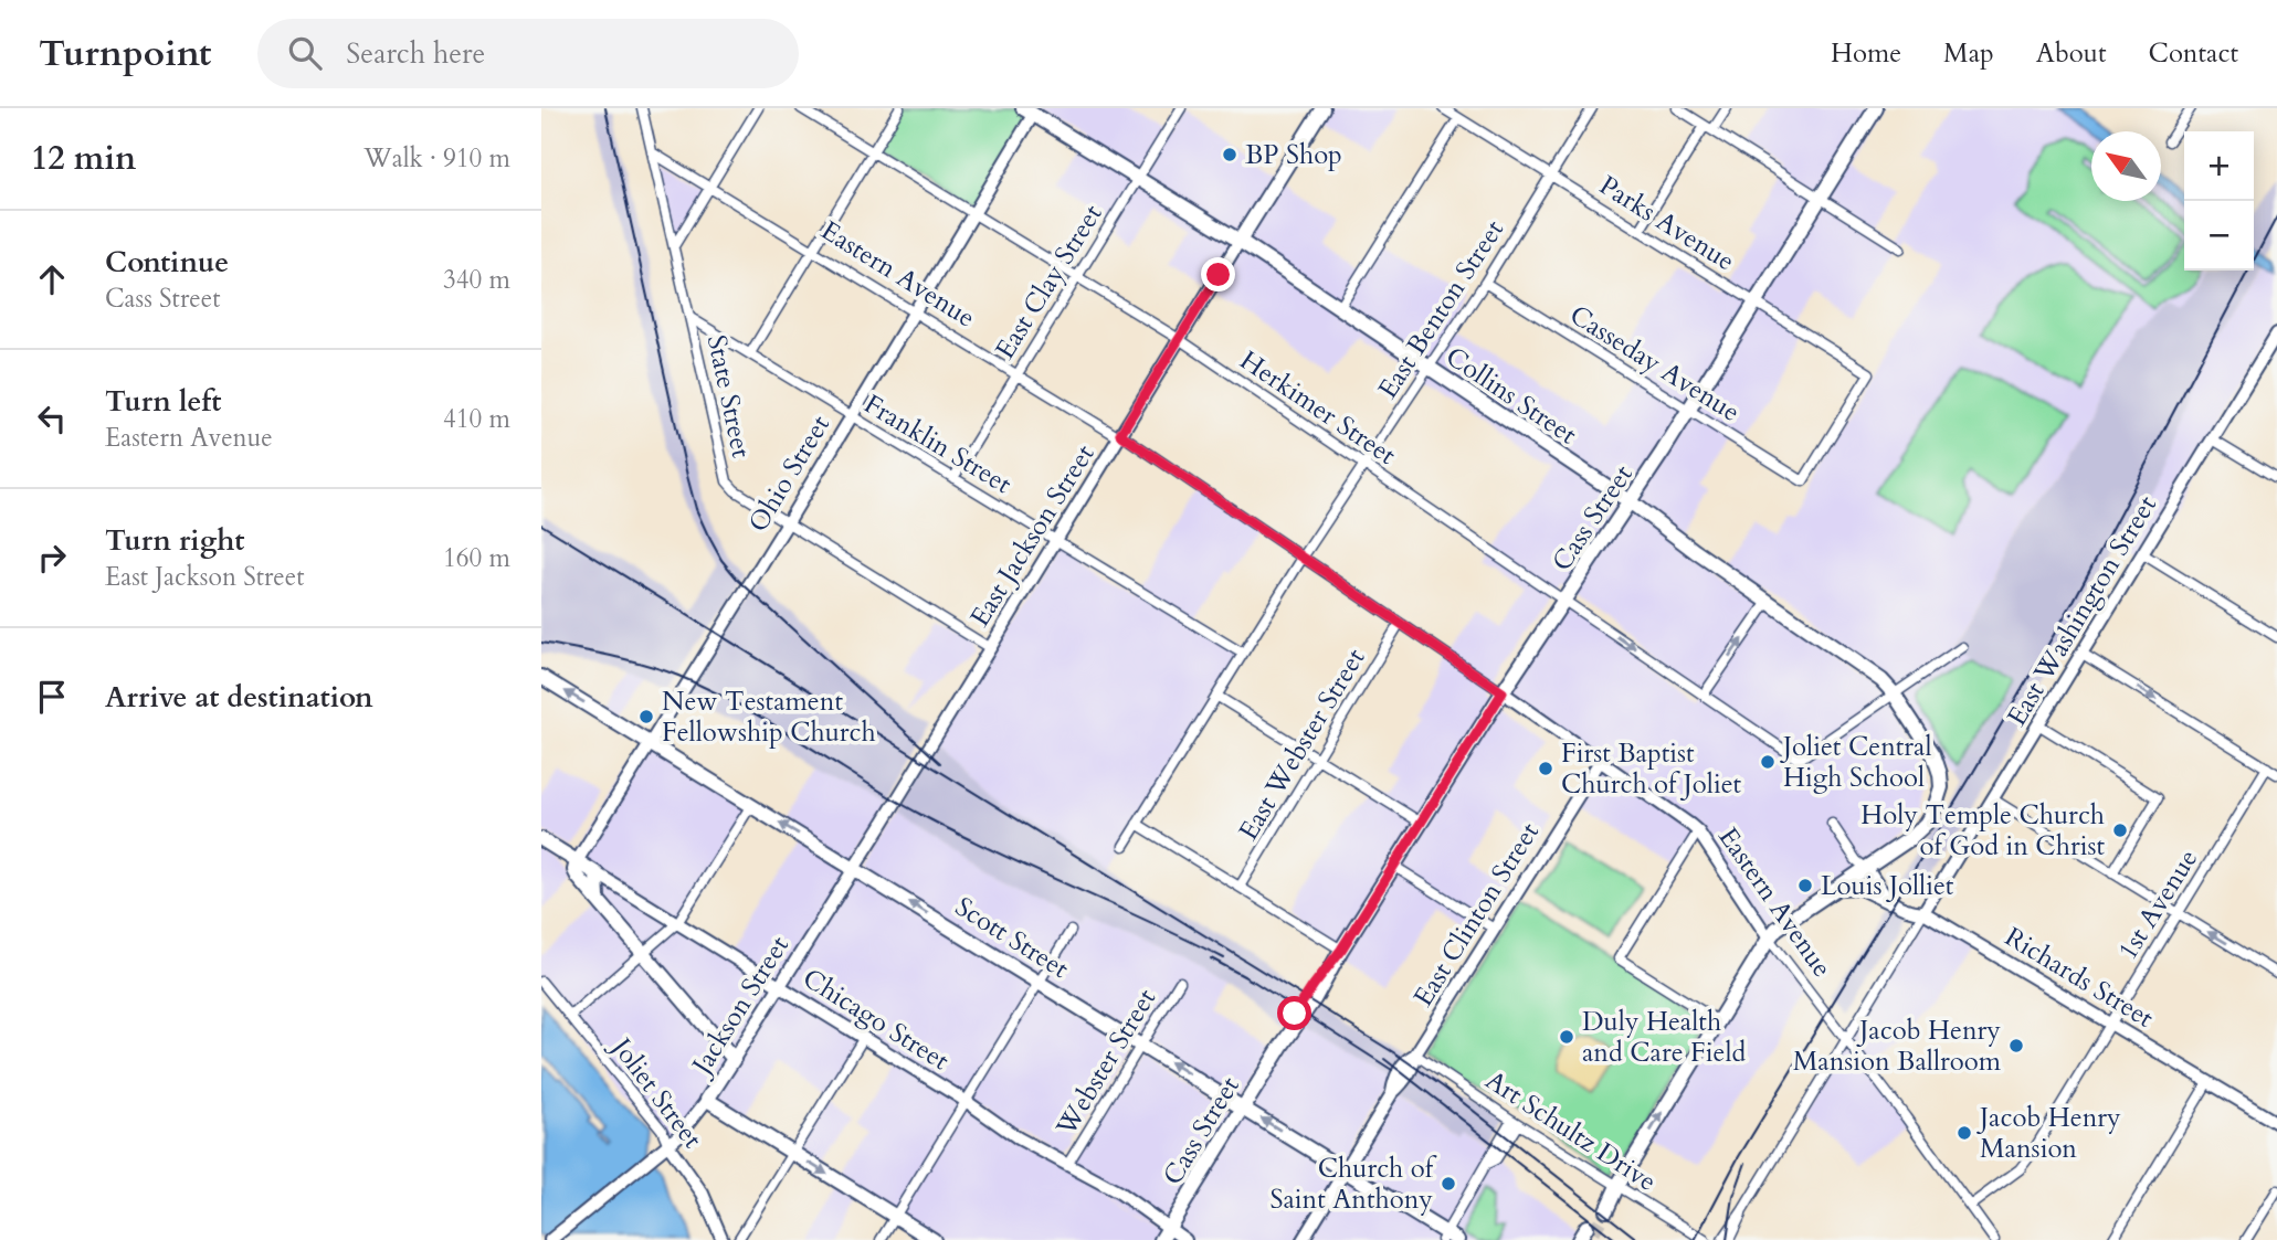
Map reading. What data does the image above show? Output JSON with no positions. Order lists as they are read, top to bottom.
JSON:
{
  "streets": {
    "main road": [
      "Collins Street",
      "Cass Street",
      "East Jackson Street",
      "Scott Street",
      "Jackson Street",
      "Chicago Street"
    ],
    "street": [
      "Parks Avenue",
      "Eastern Avenue",
      "East Clay Street",
      "East Benton Street",
      "Casseday Avenue",
      "State Street",
      "Herkimer Street",
      "Franklin Street",
      "Ohio Street",
      "East Washington Street",
      "East Webster Street",
      "1st Avenue",
      "East Clinton Street",
      "Richards Street",
      "Webster Street",
      "Joliet Street",
      "Art Schultz Drive"
    ]
  },
  "crossings": [
    ["Parks Avenue", "East Benton Street"],
    ["Parks Avenue", "Casseday Avenue"],
    ["Parks Avenue", "Cass Street"],
    ["Eastern Avenue", "East Clay Street"],
    ["Eastern Avenue", "East Benton Street"],
    ["Eastern Avenue", "State Street"],
    ["Eastern Avenue", "Ohio Street"],
    ["Eastern Avenue", "Cass Street"],
    ["Eastern Avenue", "East Jackson Street"],
    ["Eastern Avenue", "East Webster Street"],
    ["Eastern Avenue", "1st Avenue"],
    ["Eastern Avenue", "East Clinton Street"],
    ["East Clay Street", "Collins Street"],
    ["East Clay Street", "Herkimer Street"],
    ["East Clay Street", "Franklin Street"],
    ["East Benton Street", "Casseday Avenue"],
    ["East Benton Street", "Collins Street"],
    ["East Benton Street", "Herkimer Street"],
    ["East Benton Street", "Franklin Street"],
    ["Casseday Avenue", "Cass Street"],
    ["Collins Street", "Herkimer Street"],
    ["Collins Street", "Ohio Street"],
    ["Collins Street", "Cass Street"],
    ["Collins Street", "East Jackson Street"],
    ["State Street", "Franklin Street"],
    ["State Street", "Ohio Street"],
    ["State Street", "East Jackson Street"],
    ["Herkimer Street", "Ohio Street"],
    ["Herkimer Street", "Cass Street"],
    ["Herkimer Street", "East Jackson Street"],
    ["Franklin Street", "Ohio Street"],
    ["Franklin Street", "East Jackson Street"],
    ["Ohio Street", "Scott Street"],
    ["Ohio Street", "Chicago Street"],
    ["Cass Street", "Scott Street"],
    ["Cass Street", "Chicago Street"],
    ["East Jackson Street", "Scott Street"],
    ["East Jackson Street", "Jackson Street"],
    ["East Washington Street", "Richards Street"],
    ["1st Avenue", "Richards Street"],
    ["East Clinton Street", "Scott Street"],
    ["East Clinton Street", "Art Schultz Drive"],
    ["Scott Street", "Jackson Street"],
    ["Scott Street", "Webster Street"],
    ["Jackson Street", "Chicago Street"],
    ["Jackson Street", "Joliet Street"],
    ["Chicago Street", "Webster Street"]
  ],
  "one_way": ["Scott Street"],
  "places": [
    "BP Shop",
    "New Testament Fellowship Church",
    "Joliet Central High School",
    "First Baptist Church of Joliet",
    "Holy Temple Church of God in Christ",
    "Louis Jolliet",
    "Duly Health and Care Field",
    "Jacob Henry Mansion Ballroom",
    "Jacob Henry Mansion",
    "Church of Saint Anthony"
  ],
  "north": "top left",
  "page": {
    "header": "Turnpoint",
    "search": "Search here",
    "nav": [
      "Home",
      "Map",
      "About",
      "Contact"
    ],
    "heading": ["12 min", "Walk · 910 m"],
    "map_buttons": ["+", "−"],
    "list": [
      ["Continue", "Cass Street", "340 m"],
      ["Turn left", "Eastern Avenue", "410 m"],
      ["Turn right", "East Jackson Street", "160 m"],
      "Arrive at destination"
    ]
  }
}
